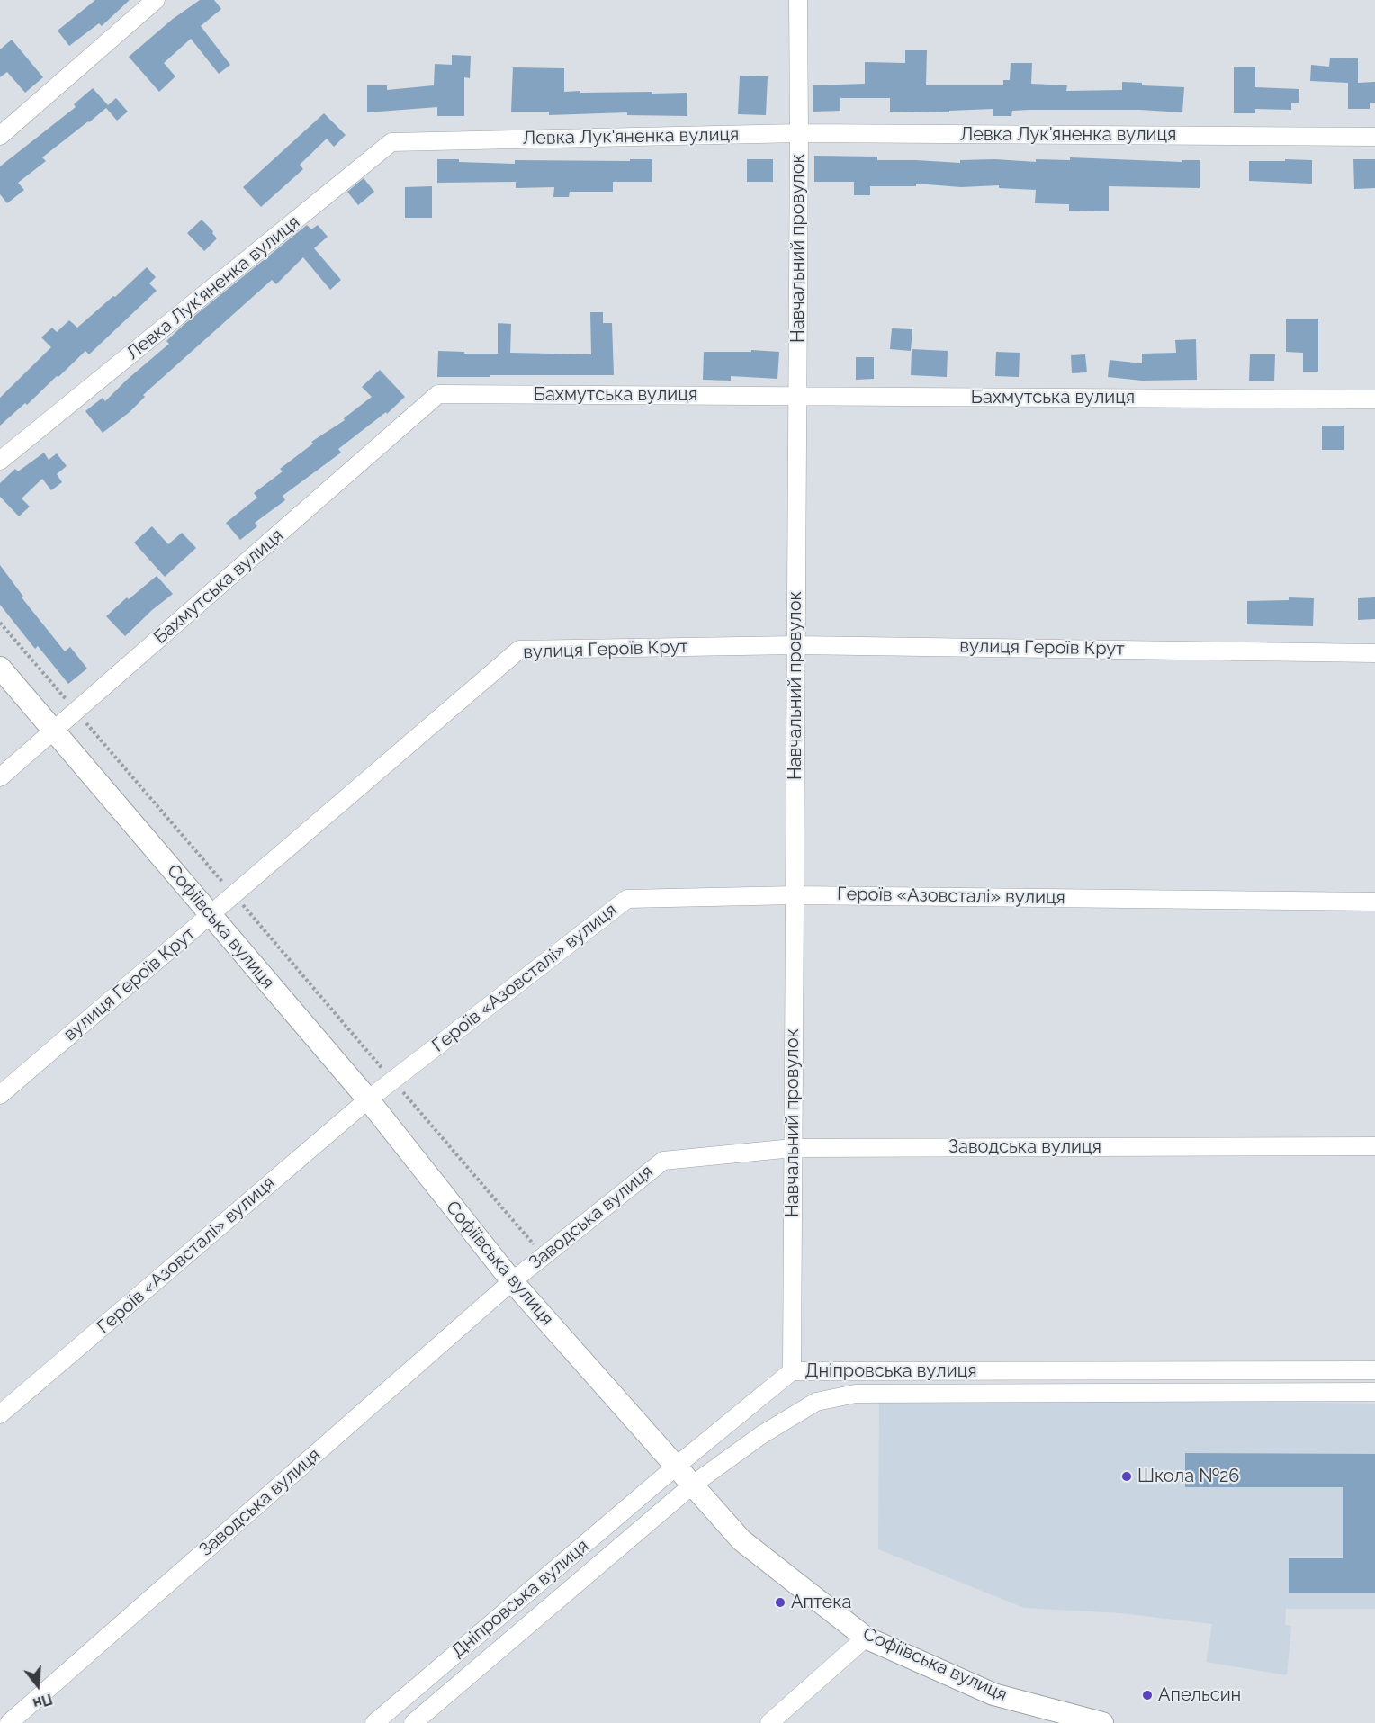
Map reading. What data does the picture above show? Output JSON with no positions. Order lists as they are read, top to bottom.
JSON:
{
  "streets": {
    "street": [
      "Левка Лук'яненка вулиця",
      "Навчальний провулок",
      "Бахмутська вулиця",
      "вулиця Героїв Крут",
      "Героїв «Азовсталі» вулиця",
      "Софіївська вулиця",
      "Заводська вулиця",
      "Дніпровська вулиця"
    ]
  },
  "crossings": [
    ["Левка Лук'яненка вулиця", "Навчальний провулок"],
    ["Навчальний провулок", "Бахмутська вулиця"],
    ["Навчальний провулок", "вулиця Героїв Крут"],
    ["Навчальний провулок", "Героїв «Азовсталі» вулиця"],
    ["Навчальний провулок", "Заводська вулиця"],
    ["Навчальний провулок", "Дніпровська вулиця"],
    ["Бахмутська вулиця", "Софіївська вулиця"],
    ["вулиця Героїв Крут", "Софіївська вулиця"],
    ["Героїв «Азовсталі» вулиця", "Софіївська вулиця"],
    ["Софіївська вулиця", "Заводська вулиця"],
    ["Софіївська вулиця", "Дніпровська вулиця"]
  ],
  "places": ["Школа №26", "Аптека", "Апельсин"],
  "north": "bottom"
}
